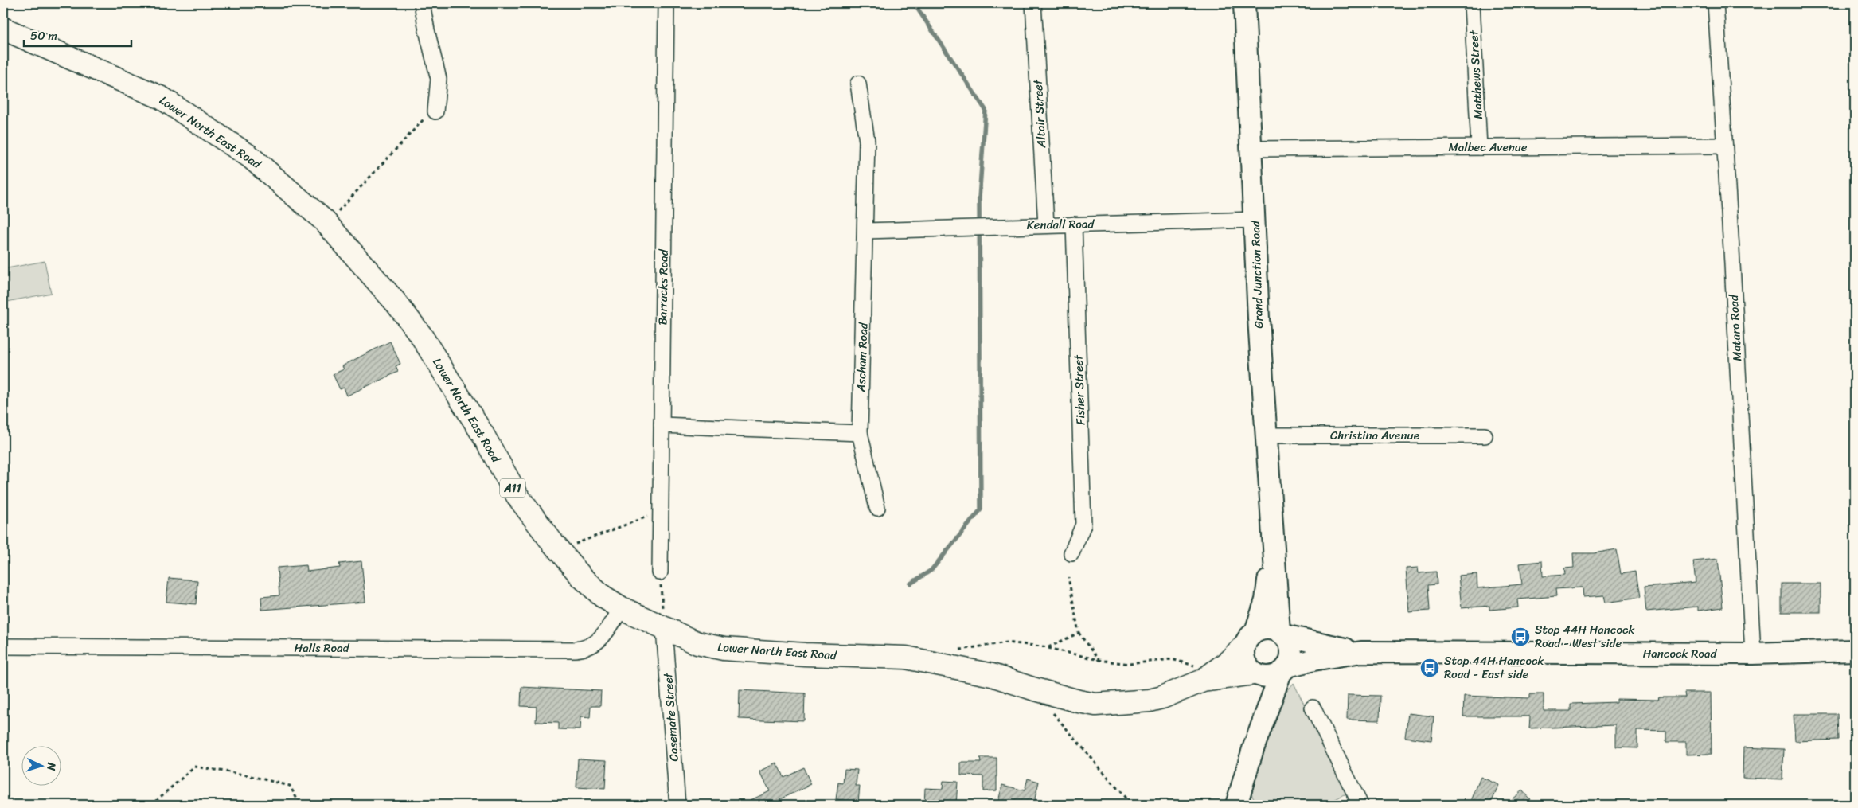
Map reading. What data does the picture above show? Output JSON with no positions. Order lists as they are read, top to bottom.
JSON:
{
  "streets": {
    "main road": [
      "Lower North East Road",
      "Grand Junction Road",
      "A11",
      "Hancock Road"
    ],
    "street": [
      "Matthews Street",
      "Altair Street",
      "Malbec Avenue",
      "Kendall Road",
      "Barracks Road",
      "Mataro Road",
      "Ascham Road",
      "Fisher Street",
      "Christina Avenue",
      "Halls Road",
      "Casemate Street"
    ]
  },
  "crossings": [
    ["Matthews Street", "Malbec Avenue"],
    ["Altair Street", "Kendall Road"],
    ["Lower North East Road", "Grand Junction Road"],
    ["Lower North East Road", "A11"],
    ["Lower North East Road", "Halls Road"],
    ["Lower North East Road", "Hancock Road"],
    ["Lower North East Road", "Casemate Street"],
    ["Malbec Avenue", "Grand Junction Road"],
    ["Malbec Avenue", "Mataro Road"],
    ["Kendall Road", "Grand Junction Road"],
    ["Kendall Road", "Ascham Road"],
    ["Kendall Road", "Fisher Street"],
    ["Grand Junction Road", "Christina Avenue"],
    ["Grand Junction Road", "A11"],
    ["Grand Junction Road", "Hancock Road"],
    ["Mataro Road", "Hancock Road"],
    ["A11", "Hancock Road"]
  ],
  "places": {
    "bus stop": ["Stop 44H Hancock Road - West side", "Stop 44H Hancock Road - East side"]
  },
  "scale_bar": "50 m",
  "north": "right"
}
